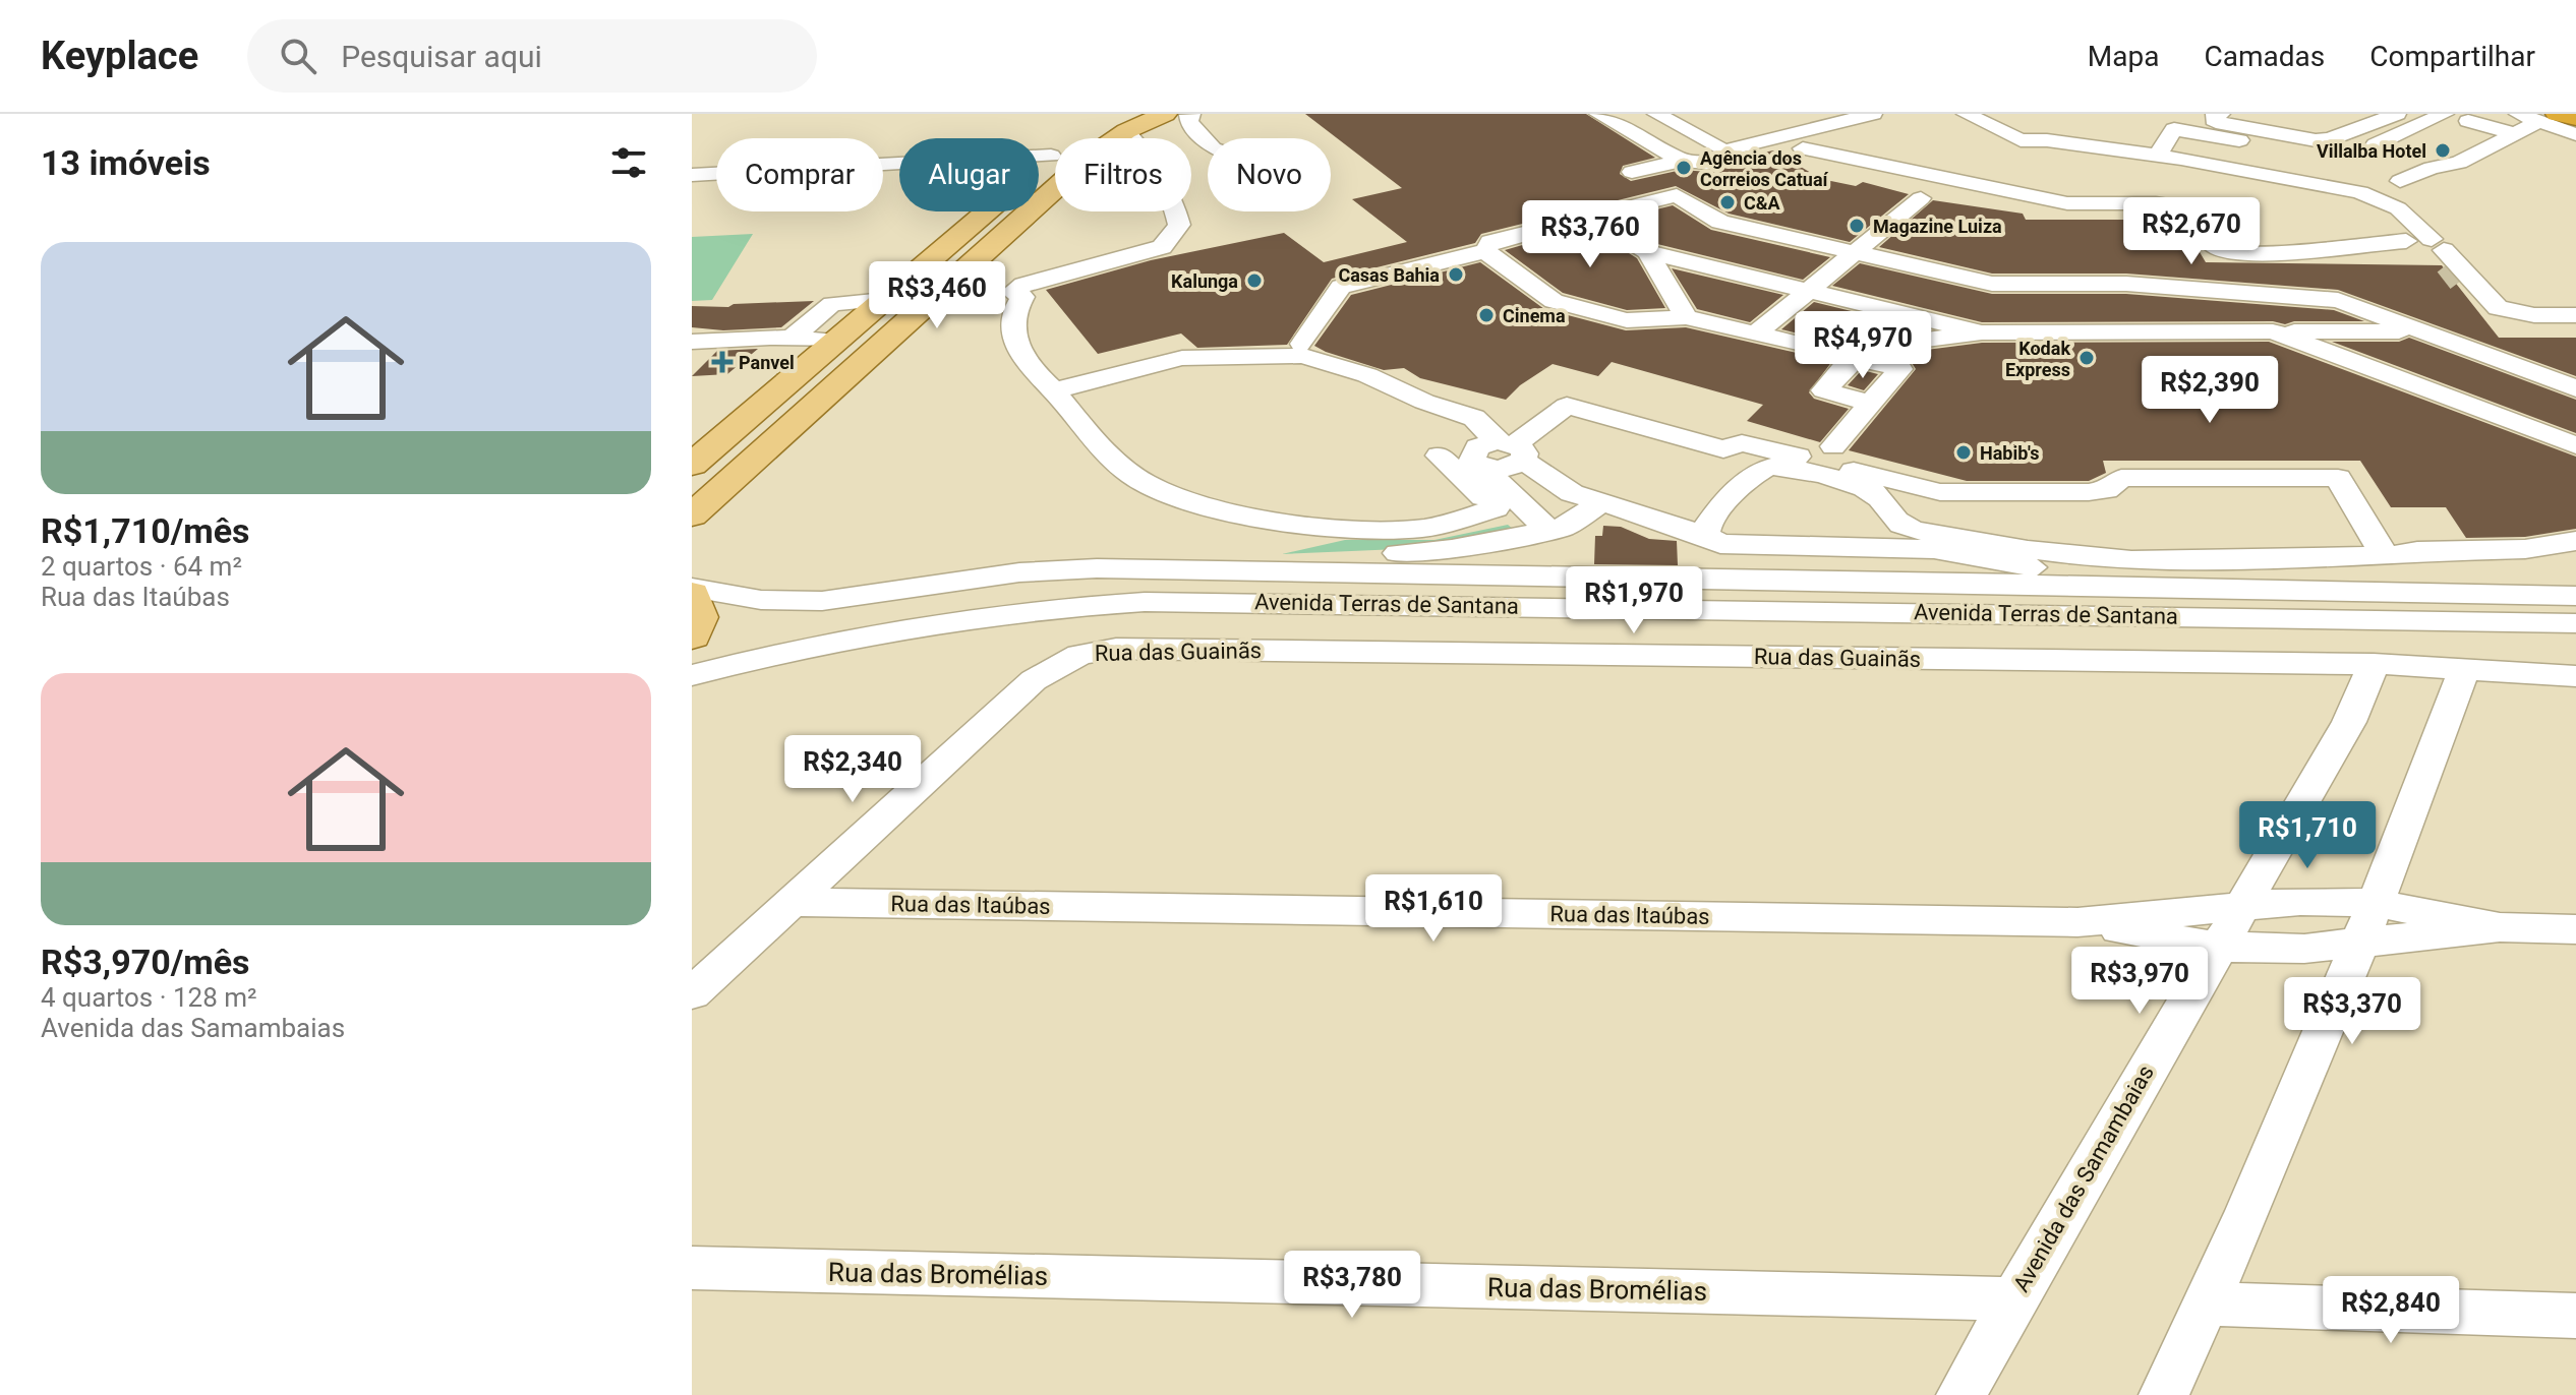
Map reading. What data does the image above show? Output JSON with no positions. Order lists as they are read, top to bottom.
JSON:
{
  "streets": {
    "street": [
      "Avenida Terras de Santana",
      "Rua das Guainãs",
      "Rua das Itaúbas",
      "Avenida das Samambaias",
      "Rua das Bromélias"
    ]
  },
  "crossings": [
    ["Rua das Guainãs", "Rua das Itaúbas"],
    ["Rua das Guainãs", "Avenida das Samambaias"],
    ["Rua das Itaúbas", "Avenida das Samambaias"],
    ["Avenida das Samambaias", "Rua das Bromélias"]
  ],
  "places": {
    "other": [
      "Villalba Hotel",
      "Agência dos Correios Catuaí",
      "C&A",
      "Magazine Luiza",
      "Casas Bahia",
      "Kalunga",
      "Cinema",
      "Kodak Express",
      "Habib's"
    ],
    "health": ["Panvel"]
  },
  "page": {
    "header": "Keyplace",
    "search": "Pesquisar aqui",
    "nav": ["Mapa", "Camadas", "Compartilhar"],
    "heading": "13 imóveis",
    "chip": [
      "Comprar",
      "Alugar",
      "Filtros",
      "Novo"
    ],
    "price": [
      "R$2,670",
      "R$3,760",
      "R$3,460",
      "R$4,970",
      "R$2,390",
      "R$1,970",
      "R$2,340",
      "R$1,710",
      "R$1,610",
      "R$3,970",
      "R$3,370",
      "R$3,780",
      "R$2,840"
    ],
    "list": [
      {
        "name": "R$1,710/mês",
        "note": "2 quartos · 64 m² · Rua das Itaúbas"
      },
      {
        "name": "R$3,970/mês",
        "note": "4 quartos · 128 m² · Avenida das Samambaias"
      }
    ]
  }
}
